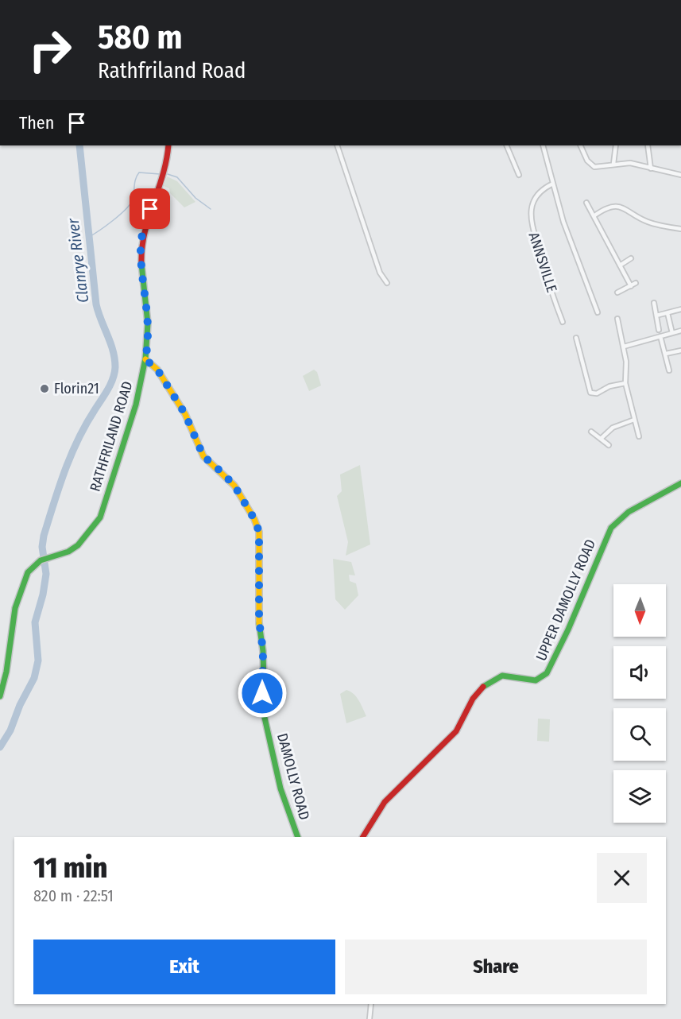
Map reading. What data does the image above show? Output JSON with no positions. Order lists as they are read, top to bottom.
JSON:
{
  "streets": {
    "street": [
      "ANNSVILLE",
      "RATHFRILAND ROAD",
      "UPPER DAMOLLY ROAD",
      "DAMOLLY ROAD"
    ]
  },
  "crossings": [
    ["RATHFRILAND ROAD", "DAMOLLY ROAD"]
  ],
  "water": ["Clanrye River"],
  "places": ["Florin21"],
  "north": "bottom",
  "page": {
    "turn": ["580 m", "Rathfriland Road"],
    "then": "Then",
    "heading": ["11 min", "820 m · 22:51"],
    "buttons": ["Exit", "Share"]
  }
}
